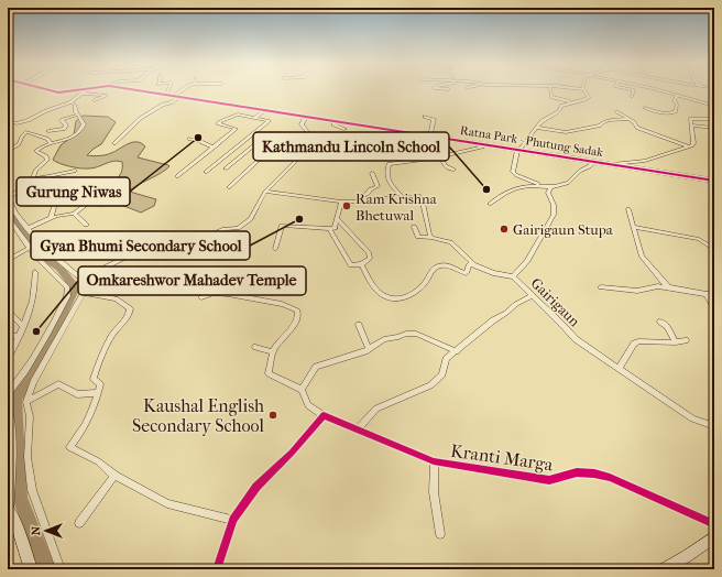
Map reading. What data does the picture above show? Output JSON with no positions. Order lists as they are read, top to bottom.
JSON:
{
  "streets": {
    "street": ["Ratna Park - Phutung Sadak", "Gairigaun", "Kranti Marga"]
  },
  "places": [
    "Gurung Niwas",
    "Kathmandu Lincoln School",
    "Ram Krishna Bhetuwal",
    "Gyan Bhumi Secondary School",
    "Gairigaun Stupa",
    "Omkareshwor Mahadev Temple",
    "Kaushal English Secondary School"
  ],
  "north": "left"
}
